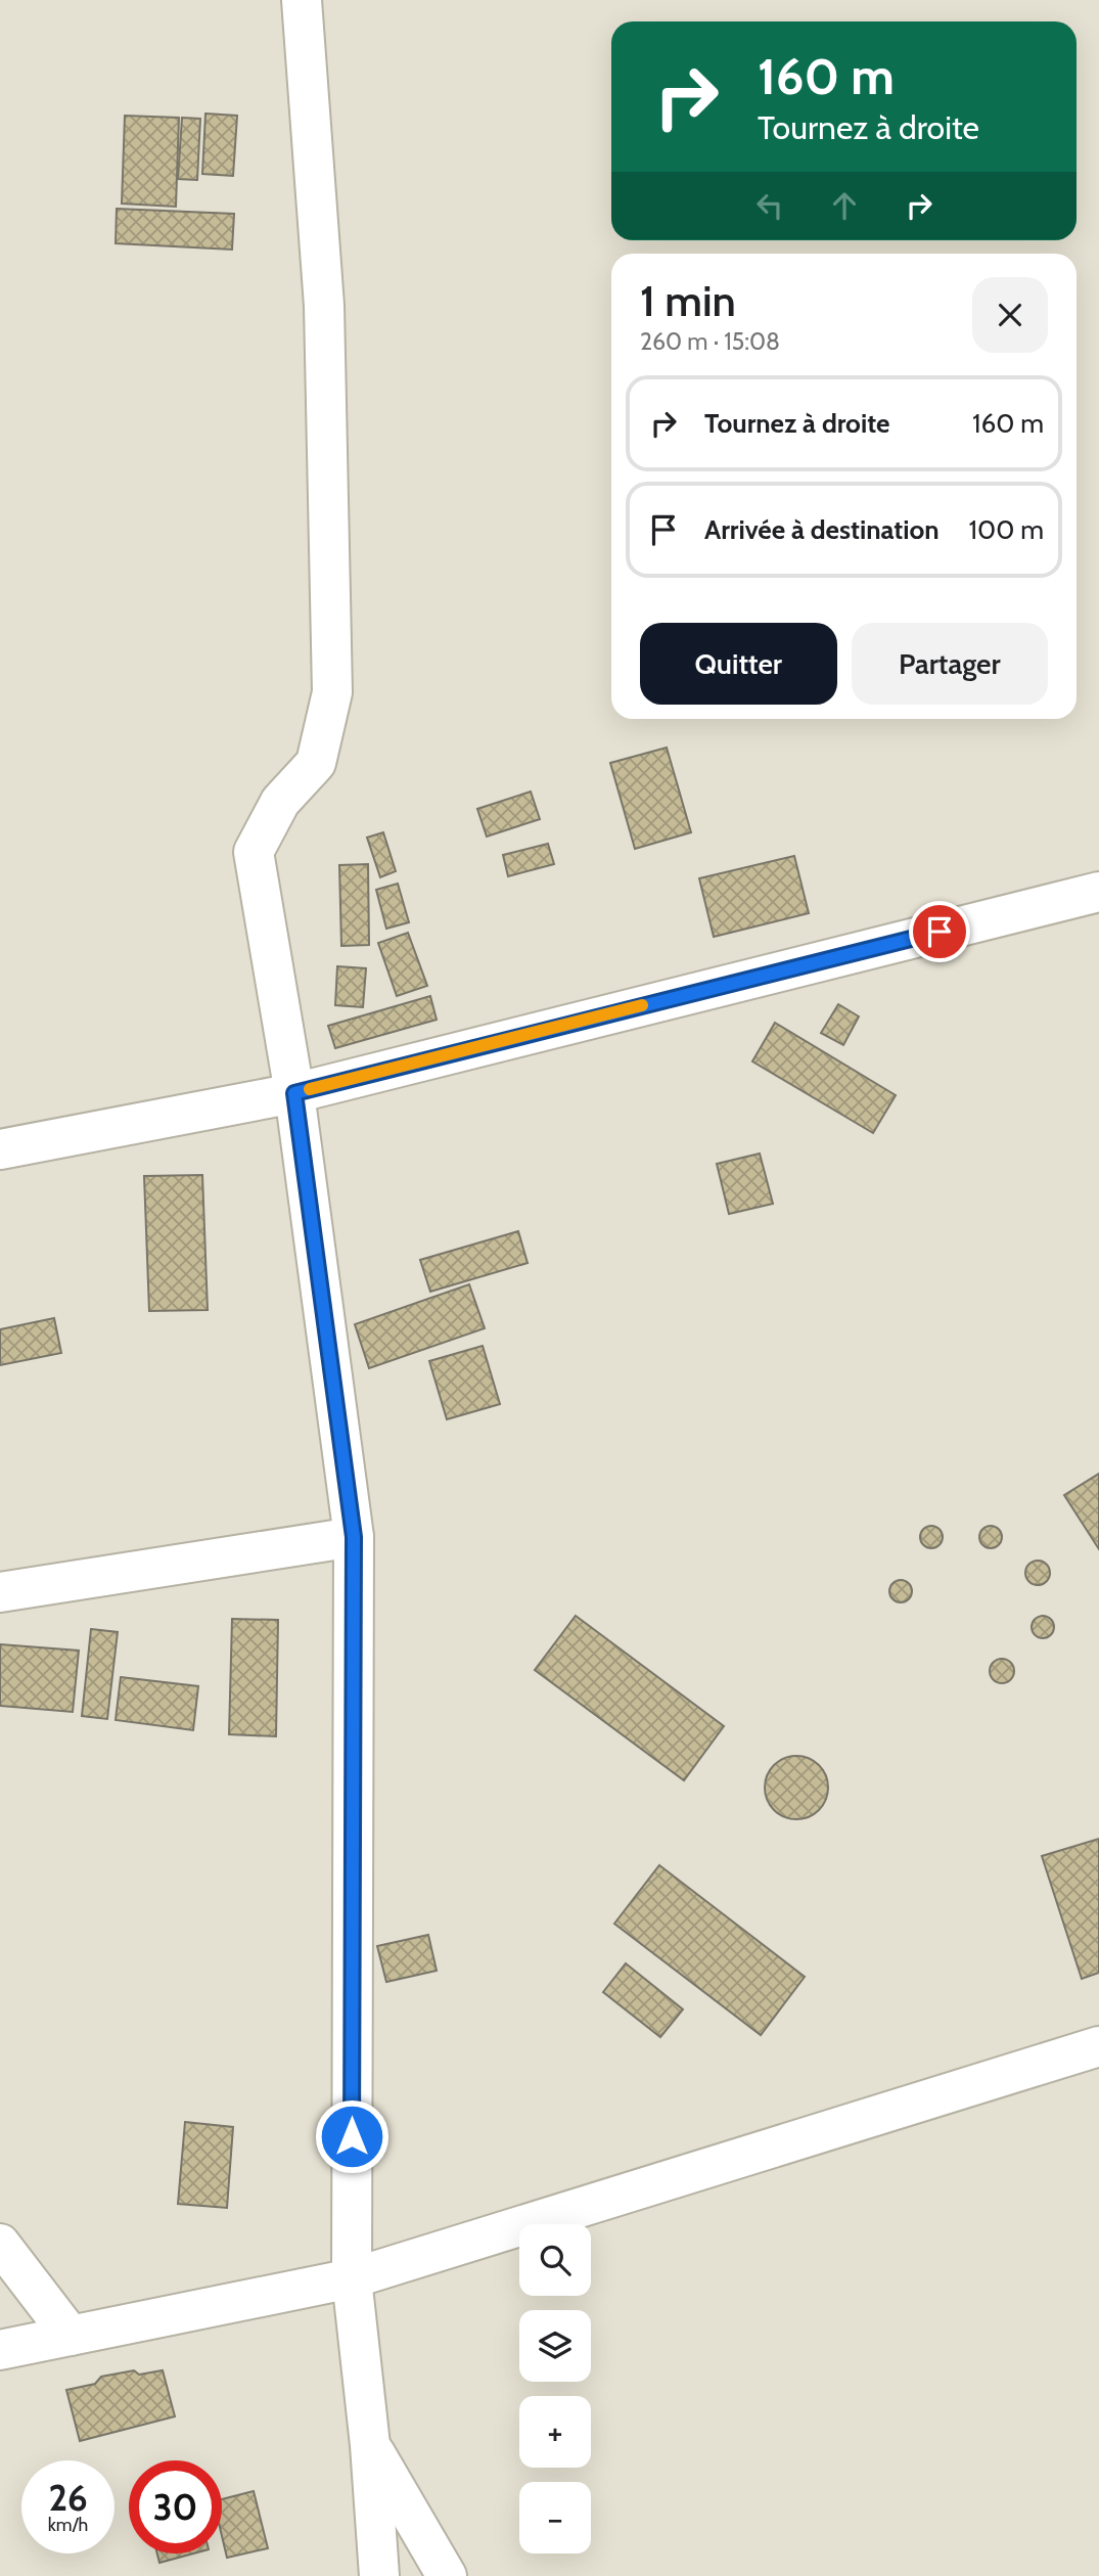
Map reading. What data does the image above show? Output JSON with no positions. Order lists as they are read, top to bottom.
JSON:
{
  "page": {
    "turn": ["160 m", "Tournez à droite"],
    "heading": ["1 min", "260 m · 15:08"],
    "list": [
      {
        "name": "Tournez à droite",
        "value": "160 m"
      },
      {
        "name": "Arrivée à destination",
        "value": "100 m"
      }
    ],
    "buttons": ["Quitter", "Partager"],
    "map_buttons": ["+", "−"],
    "speed": "26 km/h",
    "limit": "30"
  }
}
